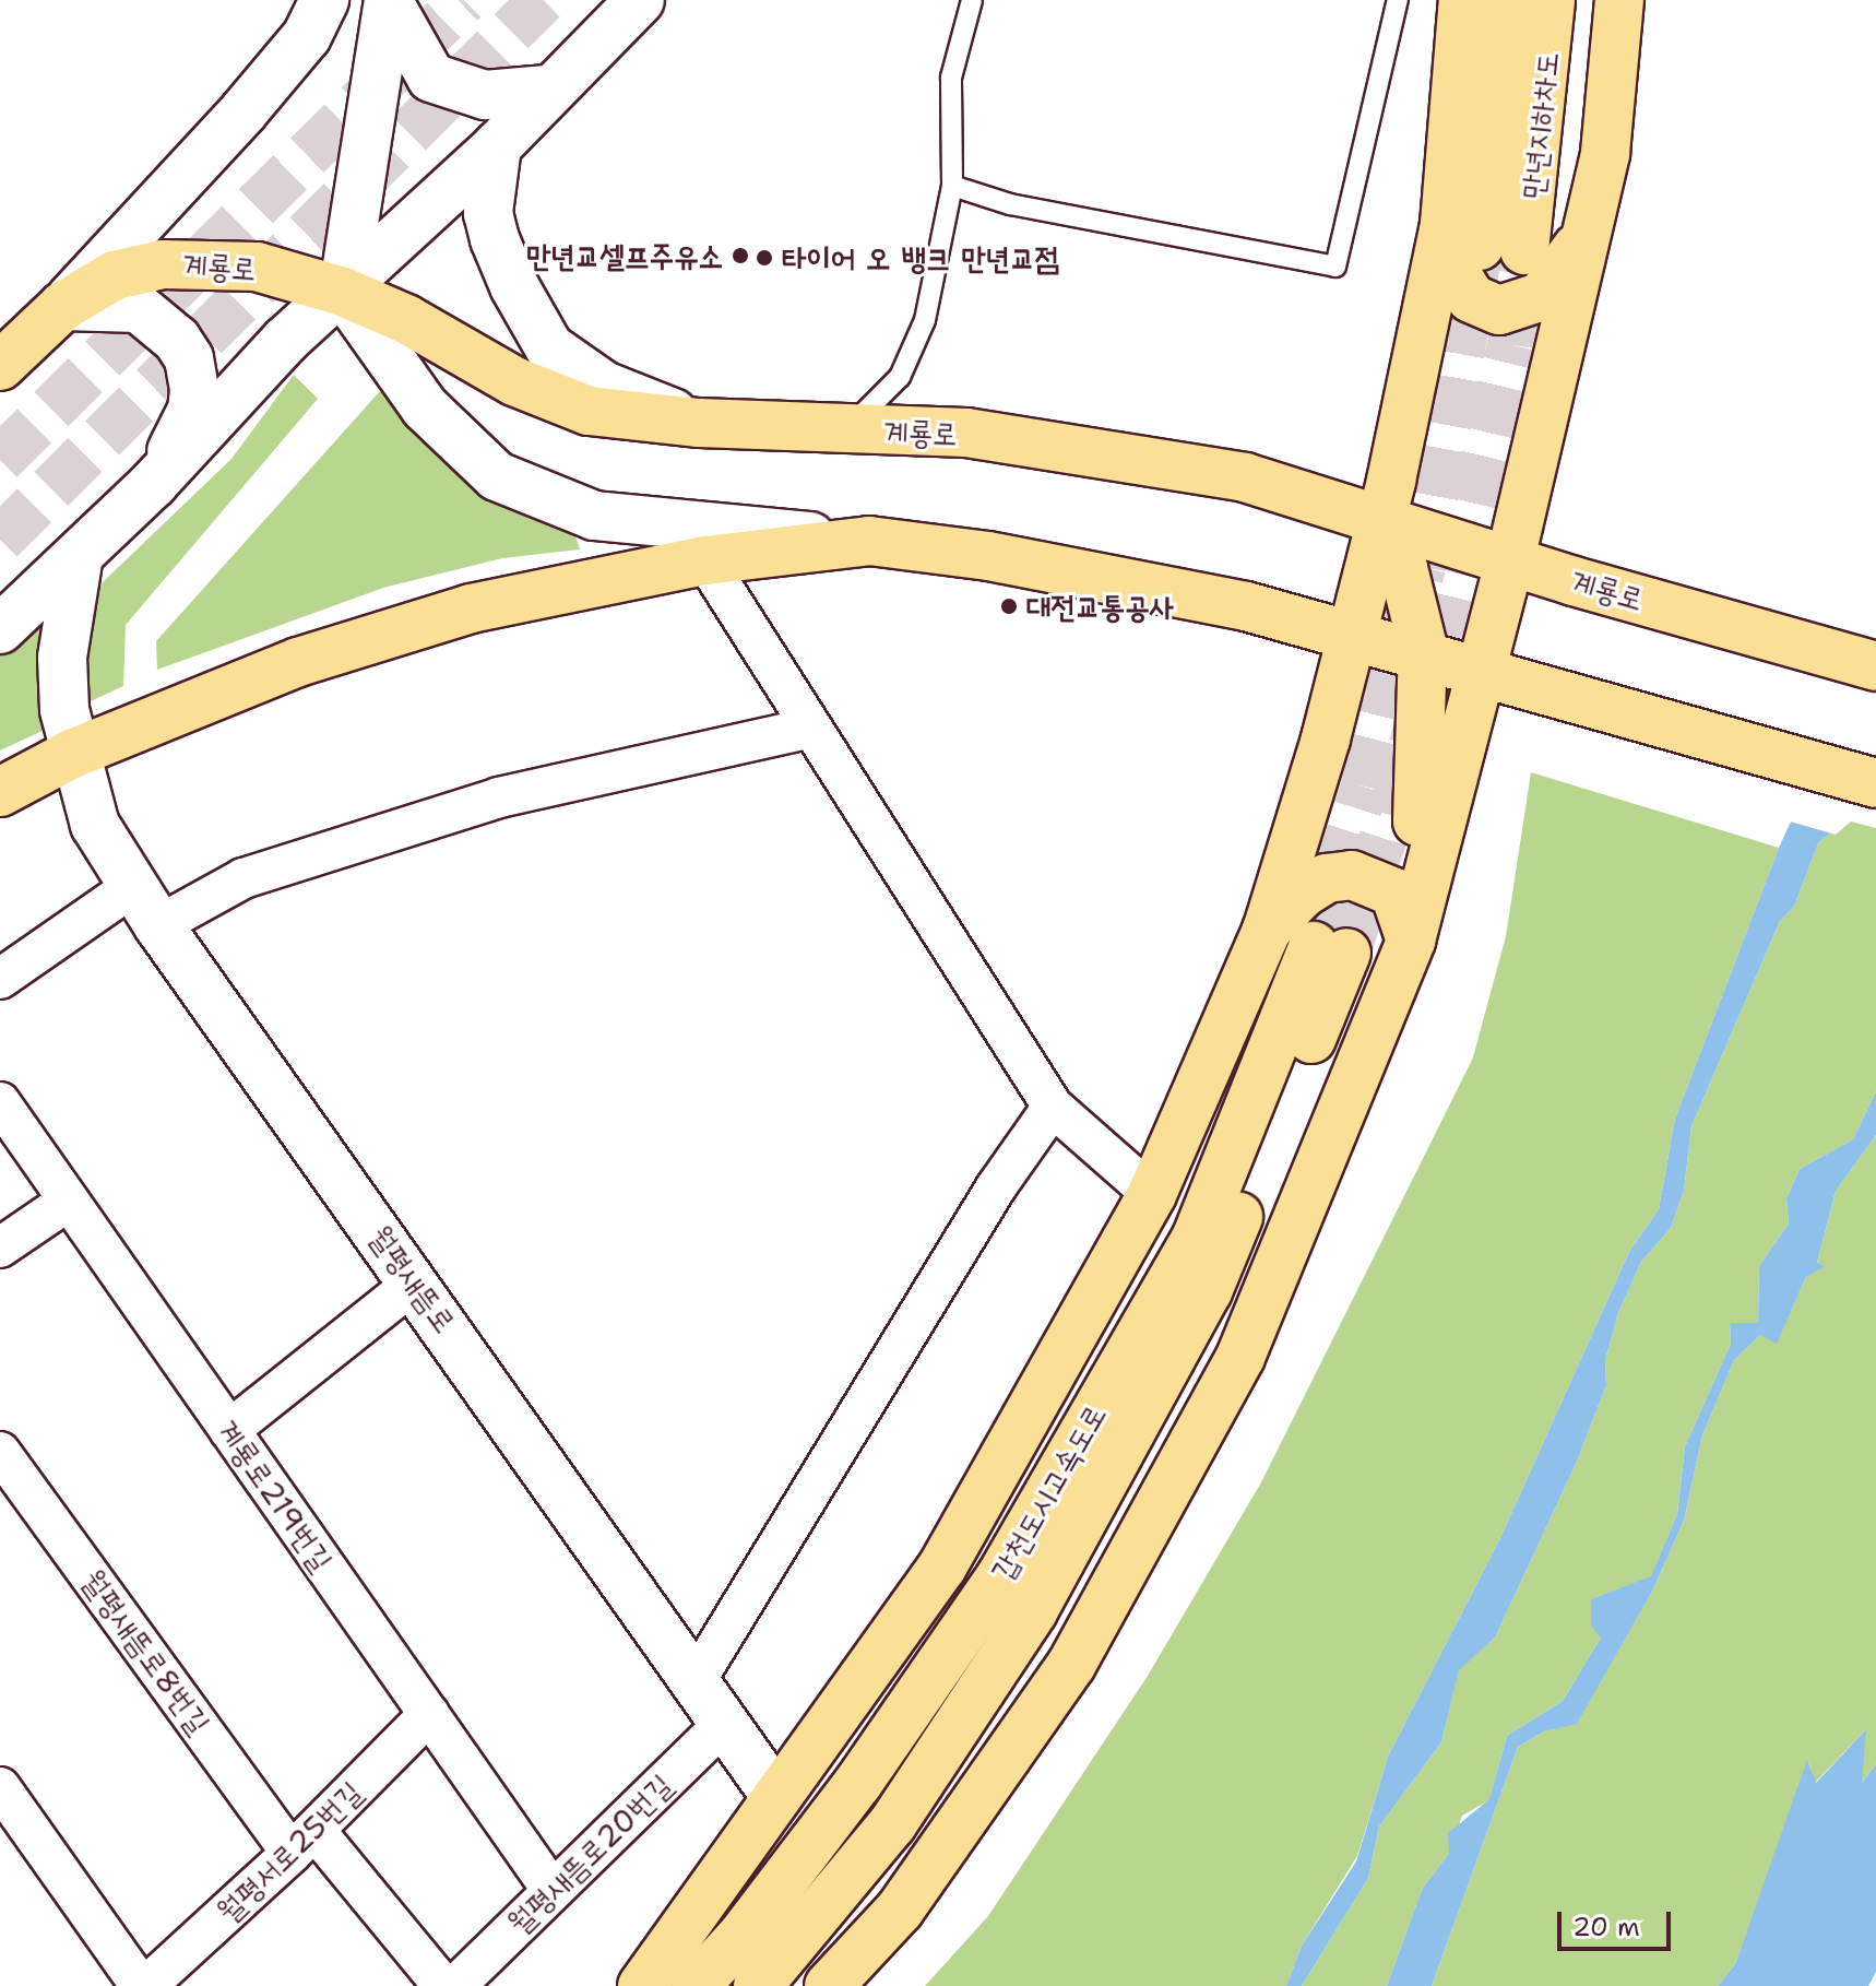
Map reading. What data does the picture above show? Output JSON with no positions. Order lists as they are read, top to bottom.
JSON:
{
  "streets": {
    "main road": ["만년지하차도", "계룡로", "갑천도시고속도로"],
    "street": [
      "월평새뜸로",
      "계룡로219번길",
      "월평새뜸로8번길",
      "월평서로25번길",
      "월평새뜸로20번길"
    ]
  },
  "crossings": [
    ["월평새뜸로", "월평새뜸로20번길"],
    ["계룡로219번길", "월평서로25번길"],
    ["계룡로219번길", "월평새뜸로20번길"],
    ["월평새뜸로8번길", "월평서로25번길"]
  ],
  "places": ["만년교셀프주유소", "타이어 오 뱅크 만년교점", "대전교통공사"],
  "scale_bar": "20 m"
}
